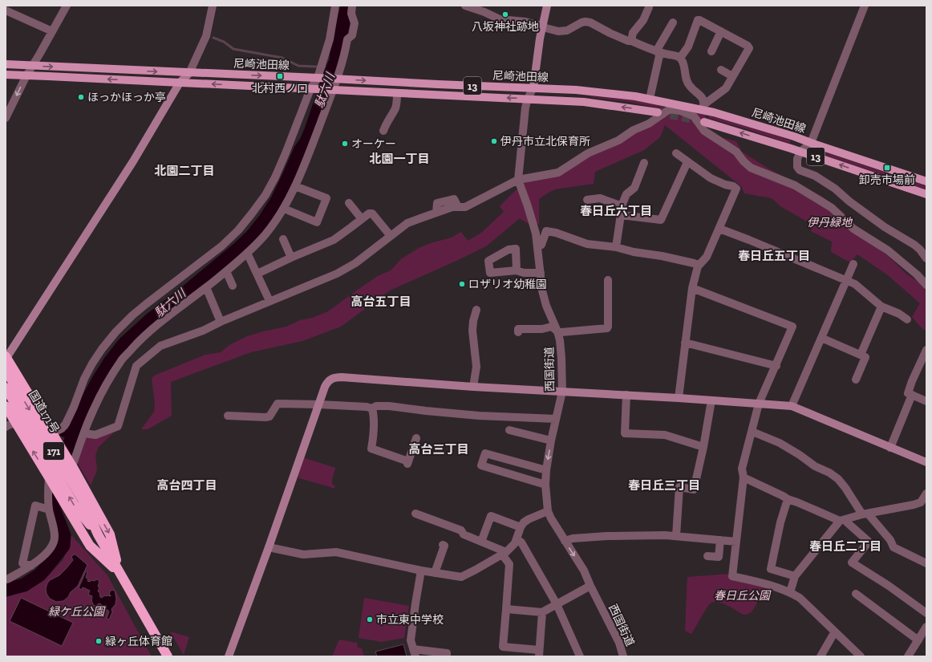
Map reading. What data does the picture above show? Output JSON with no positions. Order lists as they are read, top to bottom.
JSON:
{
  "streets": {
    "highway": ["国道171号", "171"],
    "main road": ["尼崎池田線", "13"],
    "street": ["西国街道"]
  },
  "crossings": [
    ["尼崎池田線", "西国街道"],
    ["国道171号", "171"]
  ],
  "districts": [
    "北園一丁目",
    "北園二丁目",
    "春日丘六丁目",
    "春日丘五丁目",
    "高台五丁目",
    "高台三丁目",
    "高台四丁目",
    "春日丘三丁目",
    "春日丘二丁目"
  ],
  "water": ["駄六川"],
  "parks": ["伊丹緑地", "春日丘公園", "緑ケ丘公園"],
  "places": {
    "other": [
      "八坂神社跡地",
      "ほっかほっか亭",
      "伊丹市立北保育所",
      "オーケー",
      "ロザリオ幼稚園",
      "市立東中学校",
      "緑ヶ丘体育館"
    ],
    "transit": ["北村西ノ口", "卸売市場前"]
  }
}
